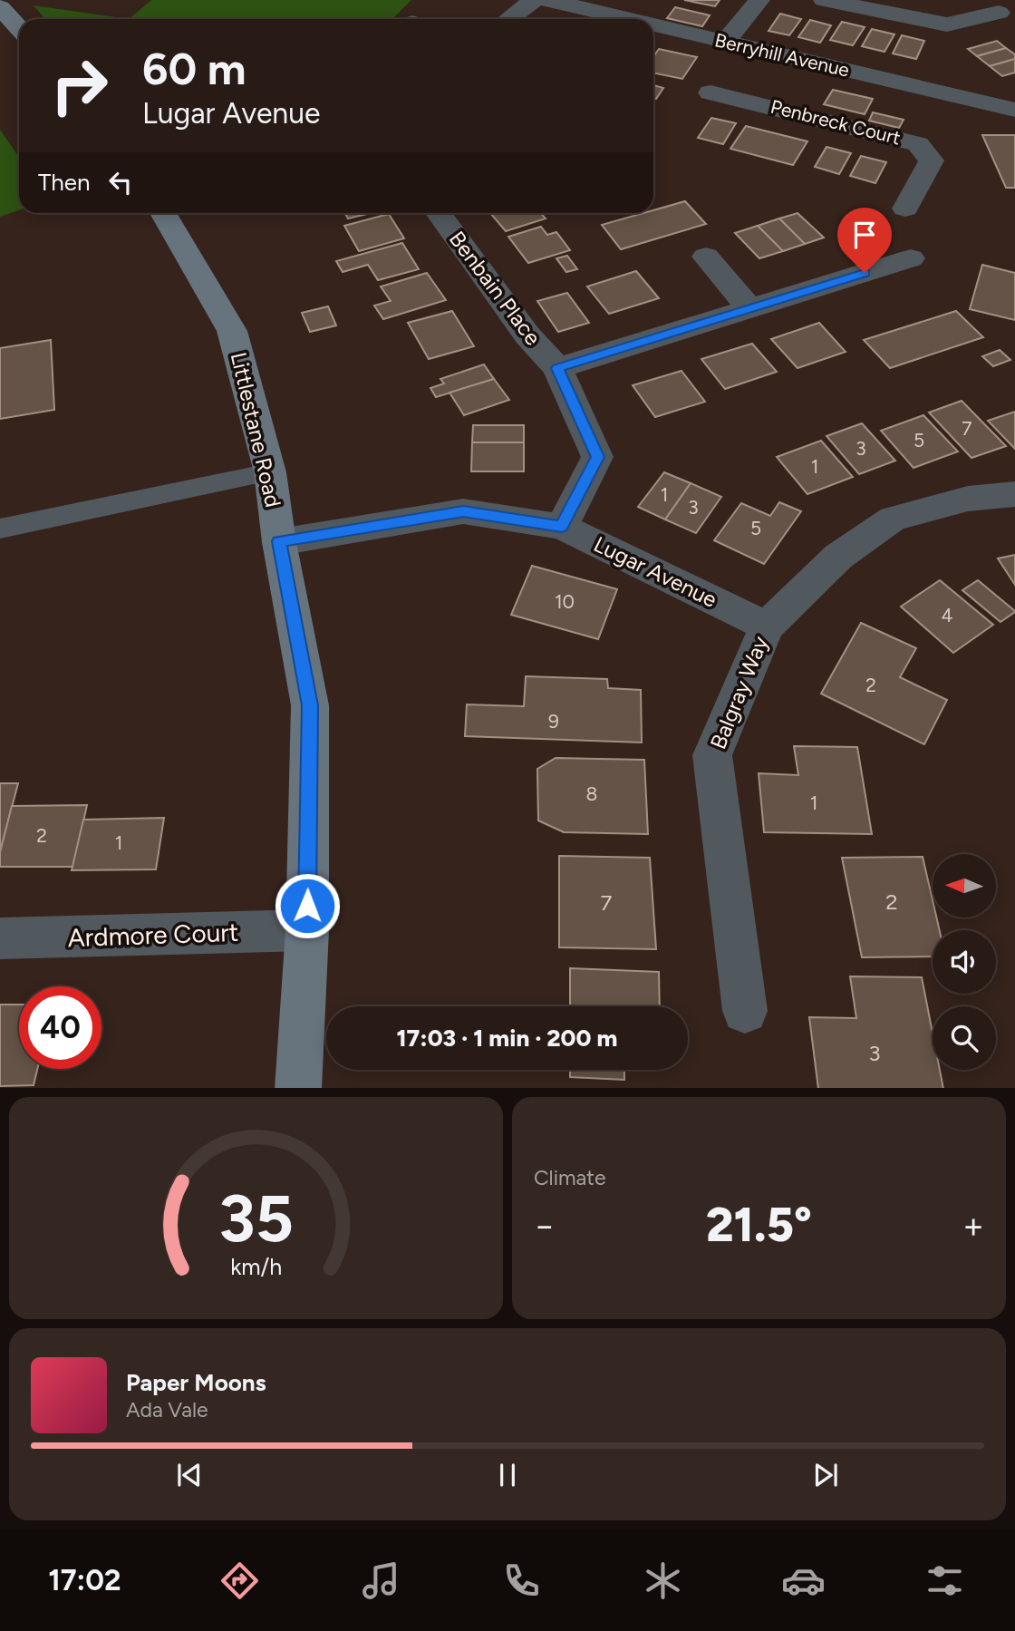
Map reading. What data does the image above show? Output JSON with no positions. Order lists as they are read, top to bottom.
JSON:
{
  "streets": {
    "street": [
      "Berryhill Avenue",
      "Penbreck Court",
      "Benbain Place",
      "Littlestane Road",
      "Lugar Avenue",
      "Balgray Way",
      "Ardmore Court"
    ]
  },
  "crossings": [
    ["Berryhill Avenue", "Penbreck Court"],
    ["Benbain Place", "Lugar Avenue"],
    ["Littlestane Road", "Lugar Avenue"],
    ["Littlestane Road", "Ardmore Court"],
    ["Lugar Avenue", "Balgray Way"]
  ],
  "house_numbers": [
    "7",
    "5",
    "3",
    "1",
    "1",
    "3",
    "5",
    "10",
    "4",
    "2",
    "9",
    "8",
    "1",
    "2",
    "1",
    "2",
    "7",
    "3"
  ],
  "north": "left",
  "page": {
    "turn": ["60 m", "Lugar Avenue"],
    "then": "Then",
    "limit": "40",
    "trip": "17:03 · 1 min · 200 m",
    "tile": "Climate",
    "heat": ["−", "21.5°", "+"],
    "song": ["Paper Moons", "Ada Vale"],
    "tabs": "17:02",
    "gauge": ["35", "km/h"]
  }
}
